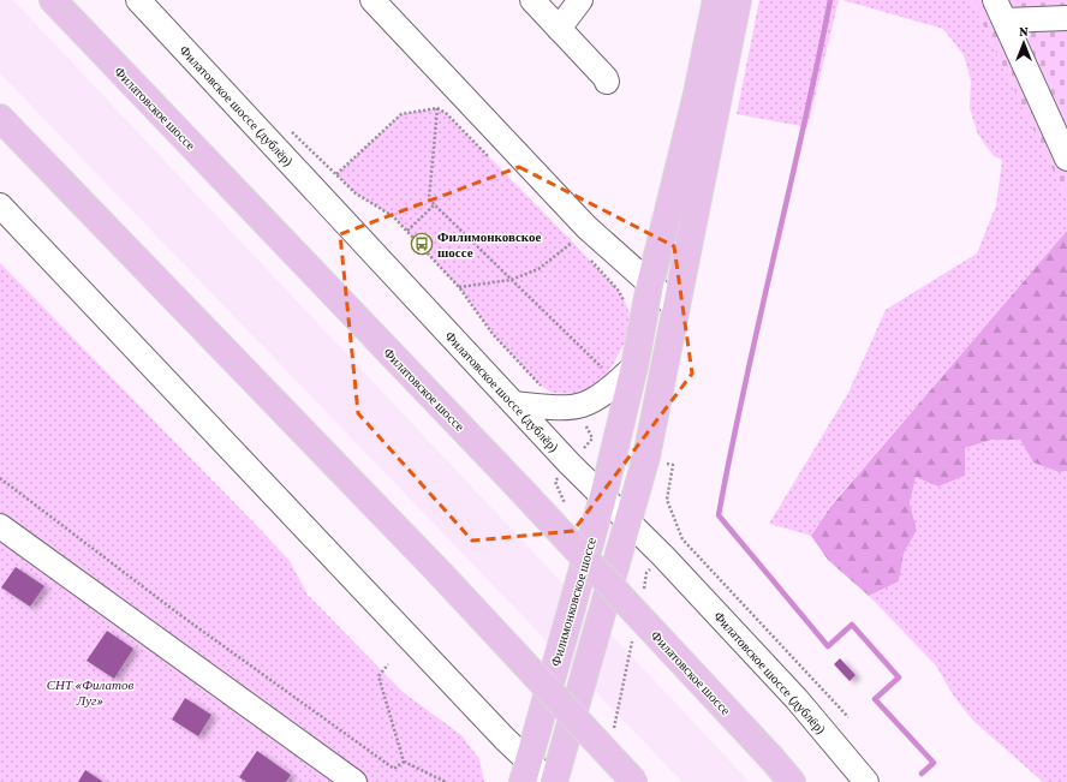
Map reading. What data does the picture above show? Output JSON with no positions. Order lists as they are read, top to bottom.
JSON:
{
  "streets": {
    "main road": ["Филатовское шоссе", "Филимонковское шоссе"],
    "street": ["Филатовское шоссе (дублёр)"]
  },
  "crossings": [
    ["Филатовское шоссе (дублёр)", "Филимонковское шоссе"]
  ],
  "parks": ["СНТ «Филатов Луг»"],
  "places": {
    "bus stop": ["Филимонковское шоссе"]
  },
  "north": "top"
}
